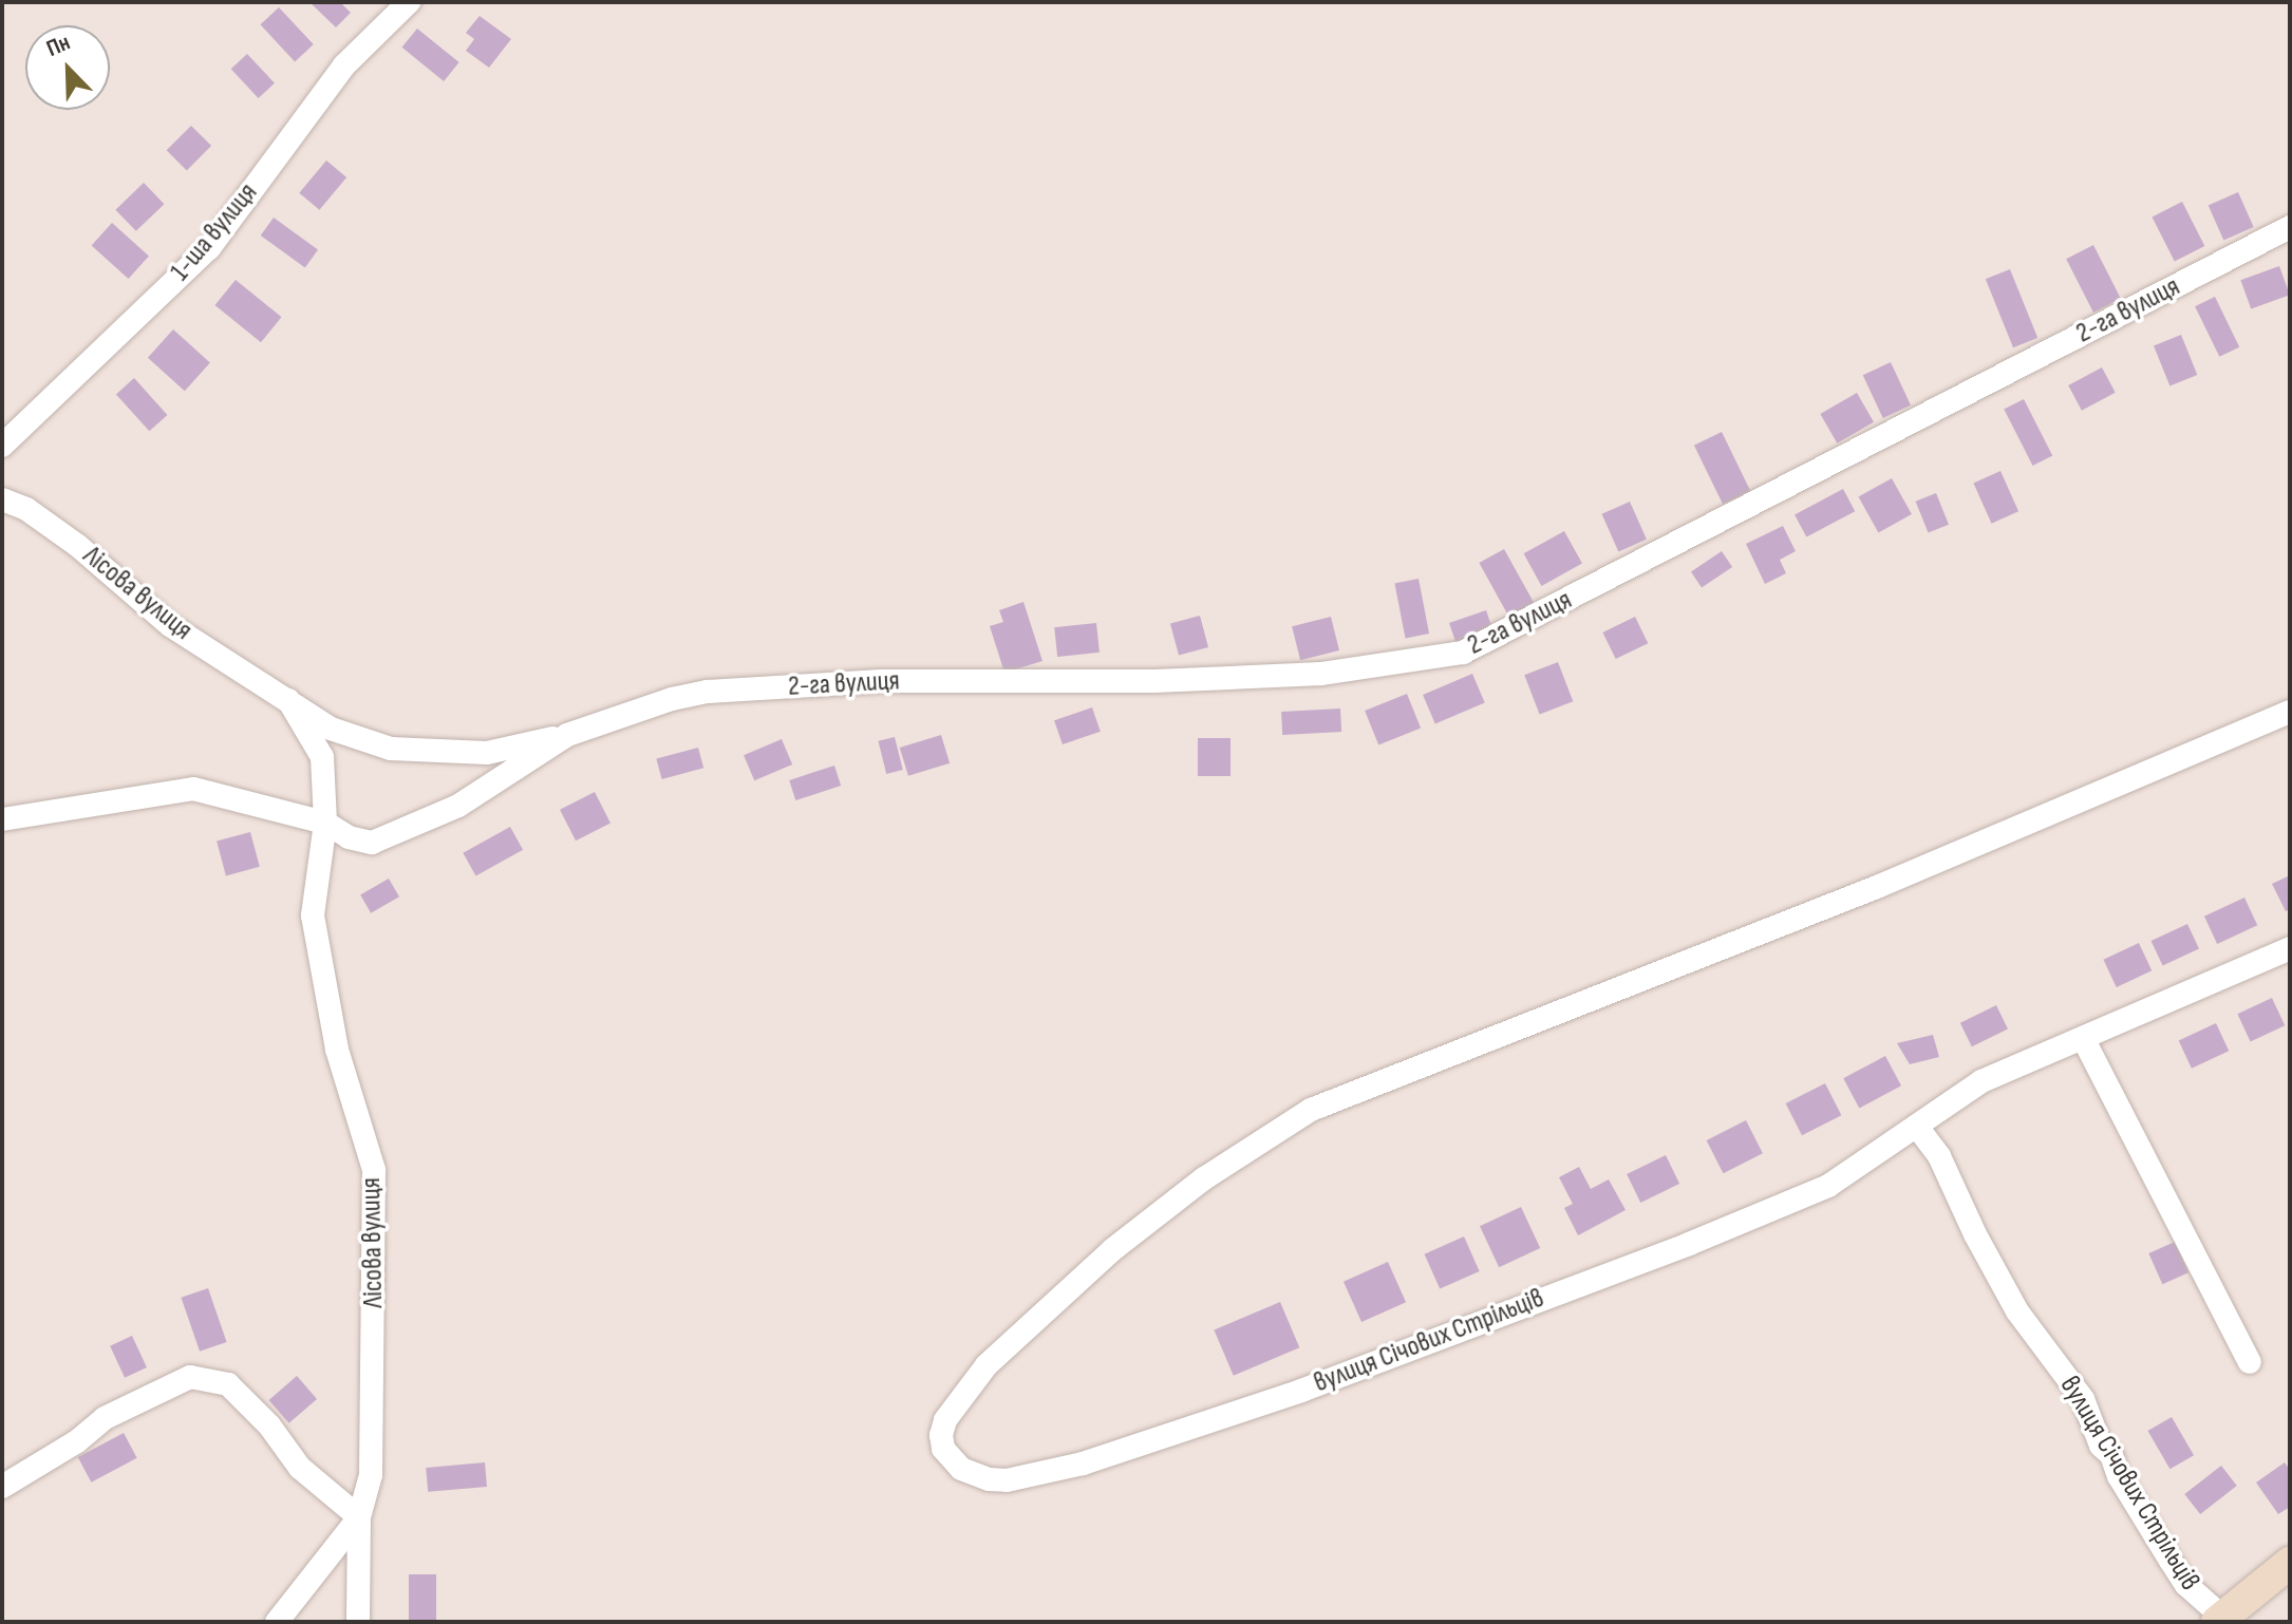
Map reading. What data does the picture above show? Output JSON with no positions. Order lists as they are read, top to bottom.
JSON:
{
  "streets": {
    "street": [
      "1-ша вулиця",
      "2-га вулиця",
      "Лісова вулиця",
      "вулиця Січових Стрільців"
    ]
  },
  "crossings": [
    ["2-га вулиця", "Лісова вулиця"]
  ],
  "north": "top left"
}
